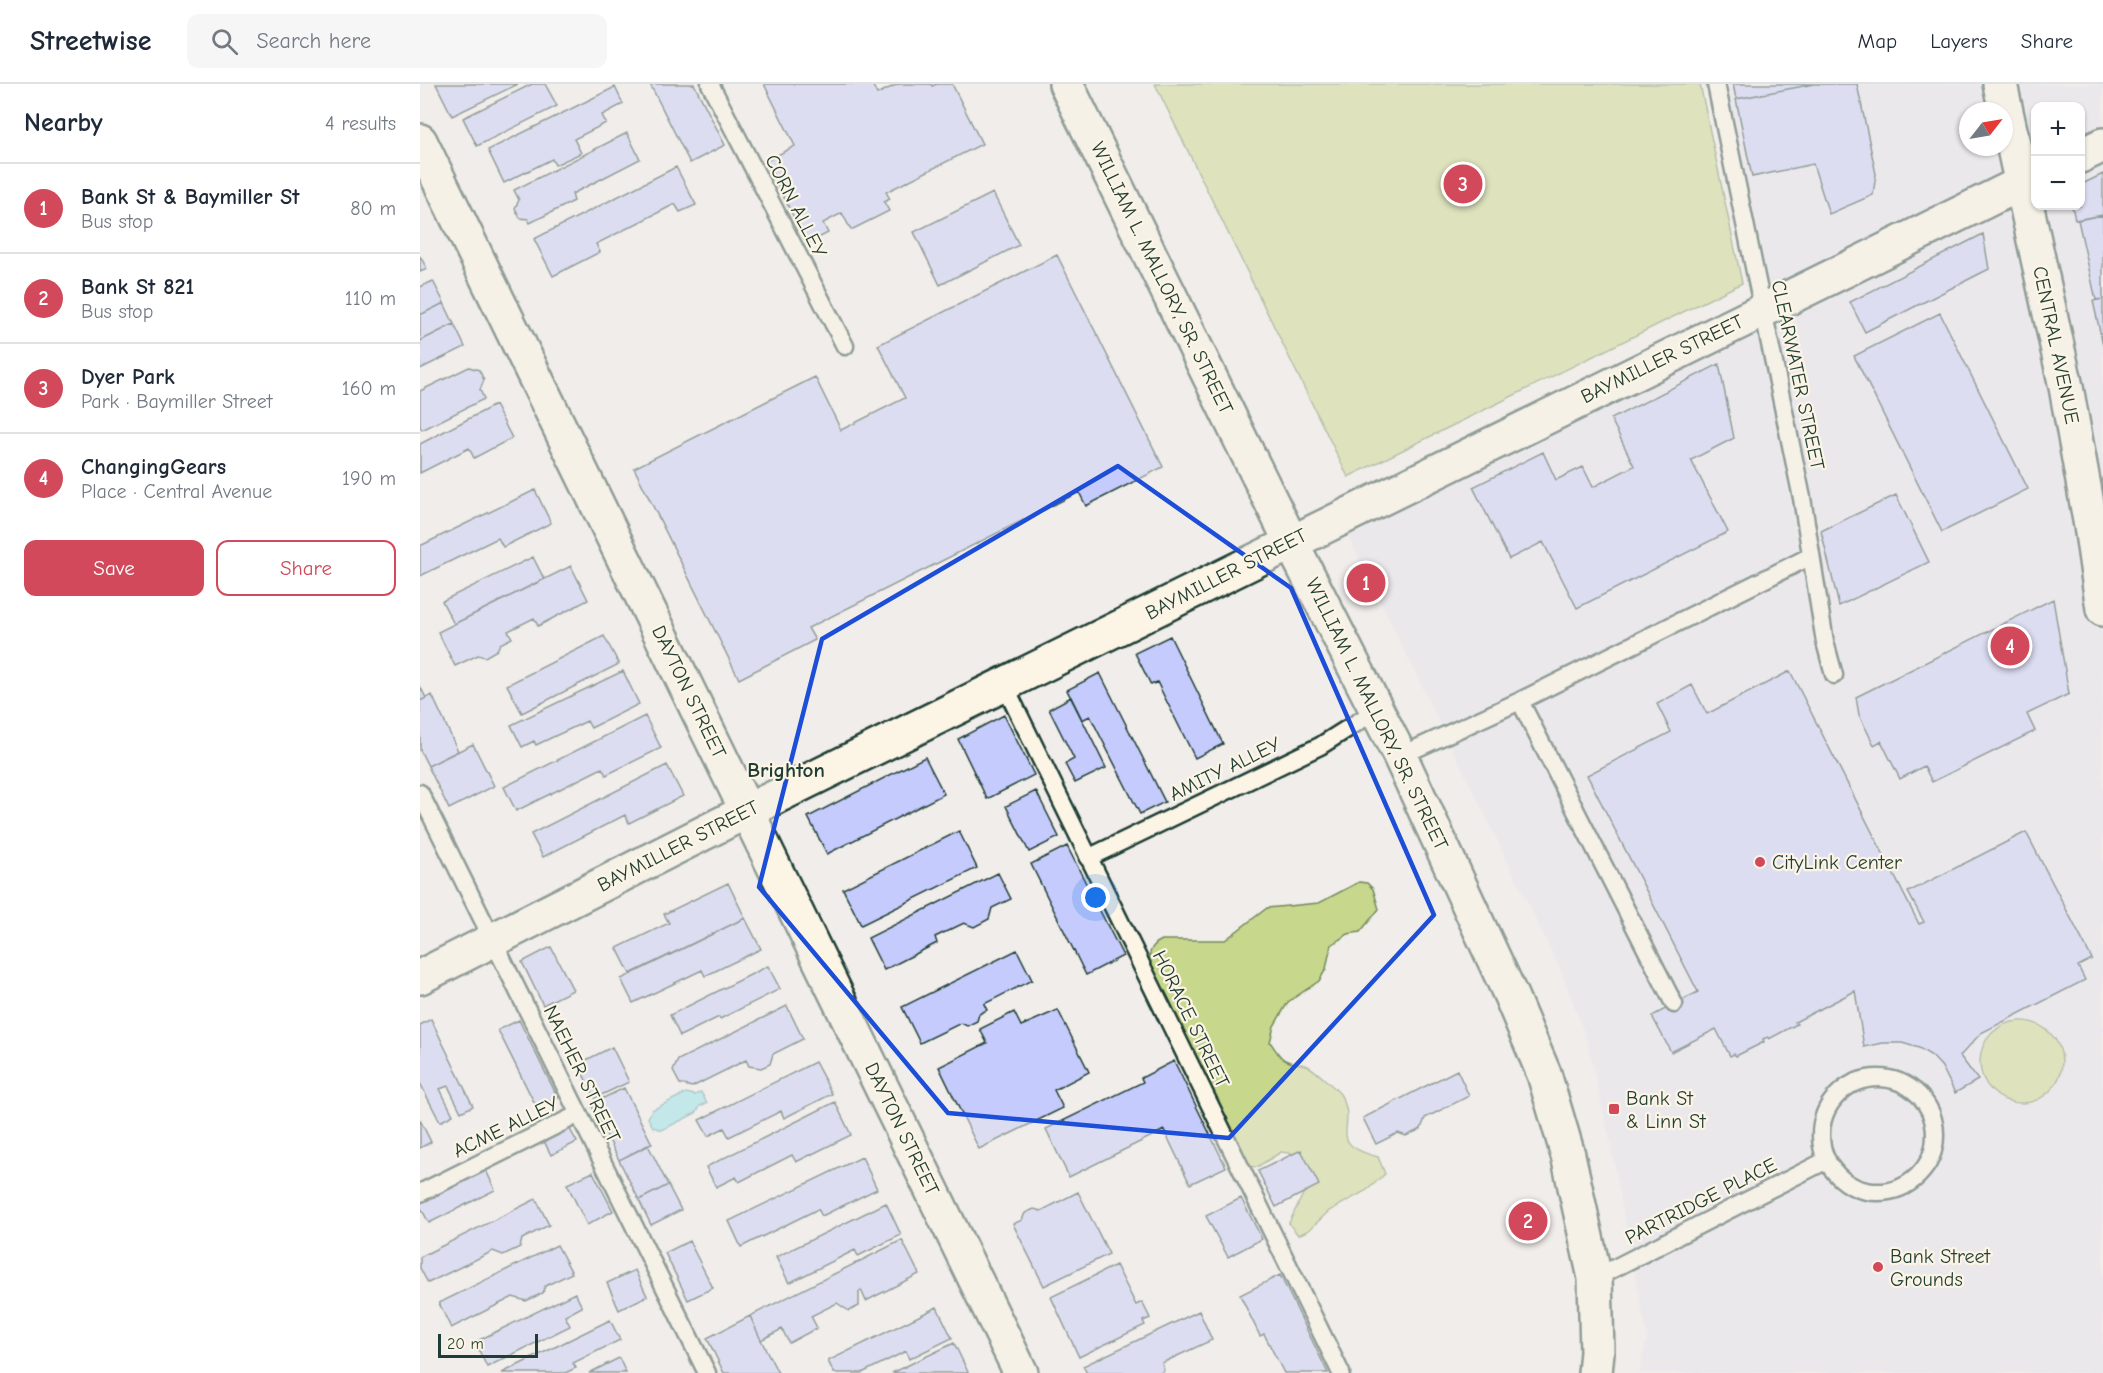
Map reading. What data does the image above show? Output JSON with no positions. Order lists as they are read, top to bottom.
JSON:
{
  "streets": {
    "street": [
      "WILLIAM L. MALLORY, SR. STREET",
      "CENTRAL AVENUE",
      "BAYMILLER STREET",
      "DAYTON STREET"
    ],
    "lane": [
      "CORN ALLEY",
      "CLEARWATER STREET",
      "AMITY ALLEY",
      "HORACE STREET",
      "NAEHER STREET",
      "ACME ALLEY",
      "PARTRIDGE PLACE"
    ]
  },
  "crossings": [
    ["WILLIAM L. MALLORY, SR. STREET", "BAYMILLER STREET"],
    ["WILLIAM L. MALLORY, SR. STREET", "AMITY ALLEY"],
    ["WILLIAM L. MALLORY, SR. STREET", "PARTRIDGE PLACE"],
    ["CENTRAL AVENUE", "BAYMILLER STREET"],
    ["BAYMILLER STREET", "CLEARWATER STREET"],
    ["BAYMILLER STREET", "DAYTON STREET"],
    ["BAYMILLER STREET", "HORACE STREET"],
    ["BAYMILLER STREET", "NAEHER STREET"],
    ["AMITY ALLEY", "HORACE STREET"],
    ["NAEHER STREET", "ACME ALLEY"]
  ],
  "districts": ["Brighton"],
  "places": {
    "other": ["CityLink Center", "Bank Street Grounds"],
    "transit": ["Bank St & Linn St"]
  },
  "scale_bar": "20 m",
  "north": "top right",
  "page": {
    "header": "Streetwise",
    "search": "Search here",
    "nav": ["Map", "Layers", "Share"],
    "heading": ["Nearby", "4 results"],
    "map_buttons": ["+", "−"],
    "list": [
      {
        "mark": "1",
        "name": "Bank St & Baymiller St",
        "note": "Bus stop",
        "value": "80 m"
      },
      {
        "mark": "2",
        "name": "Bank St 821",
        "note": "Bus stop",
        "value": "110 m"
      },
      {
        "mark": "3",
        "name": "Dyer Park",
        "note": "Park · Baymiller Street",
        "value": "160 m"
      },
      {
        "mark": "4",
        "name": "ChangingGears",
        "note": "Place · Central Avenue",
        "value": "190 m"
      }
    ],
    "pins": [
      "3",
      "1",
      "4",
      "2"
    ],
    "buttons": ["Save", "Share"],
    "scale": "20 m"
  }
}
